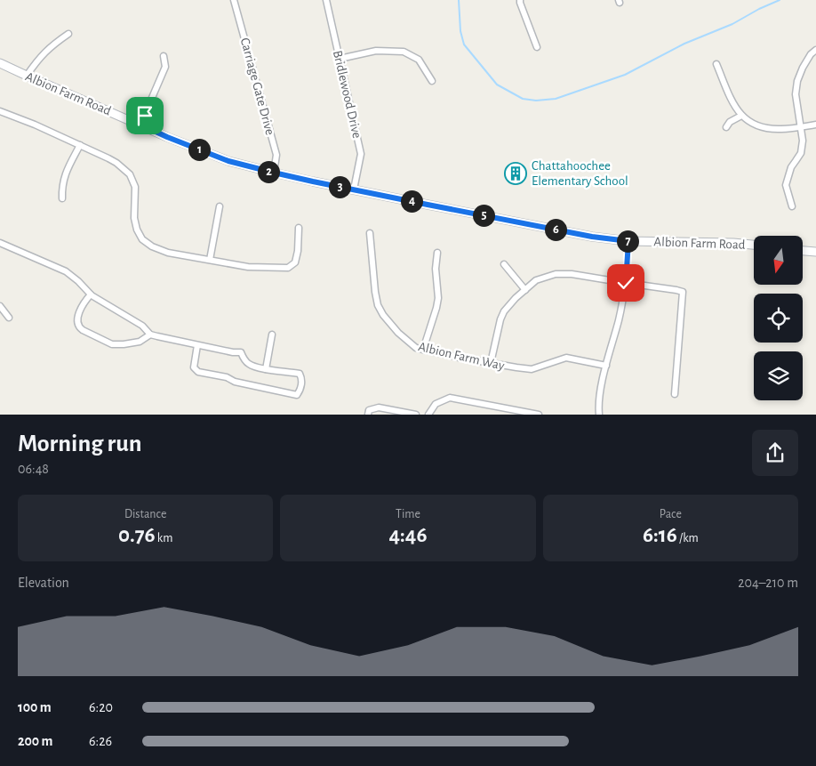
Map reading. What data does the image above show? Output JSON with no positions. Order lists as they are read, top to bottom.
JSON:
{
  "streets": {
    "street": [
      "Carriage Gate Drive",
      "Albion Farm Road",
      "Bridlewood Drive",
      "Albion Farm Way"
    ]
  },
  "crossings": [
    ["Carriage Gate Drive", "Albion Farm Road"],
    ["Albion Farm Road", "Bridlewood Drive"]
  ],
  "places": {
    "building": ["Chattahoochee Elementary School"]
  },
  "north": "bottom",
  "page": {
    "pins": [
      "1",
      "2",
      "3",
      "4",
      "5",
      "6",
      "7"
    ],
    "heading": ["Morning run", "06:48"],
    "stats": [
      ["Distance", "0.76 km"],
      ["Time", "4:46"],
      ["Pace", "6:16 /km"]
    ],
    "chart": ["Elevation", "204–210 m"],
    "list": [
      {
        "name": "100 m",
        "note": "6:20"
      },
      {
        "name": "200 m",
        "note": "6:26"
      }
    ]
  }
}
